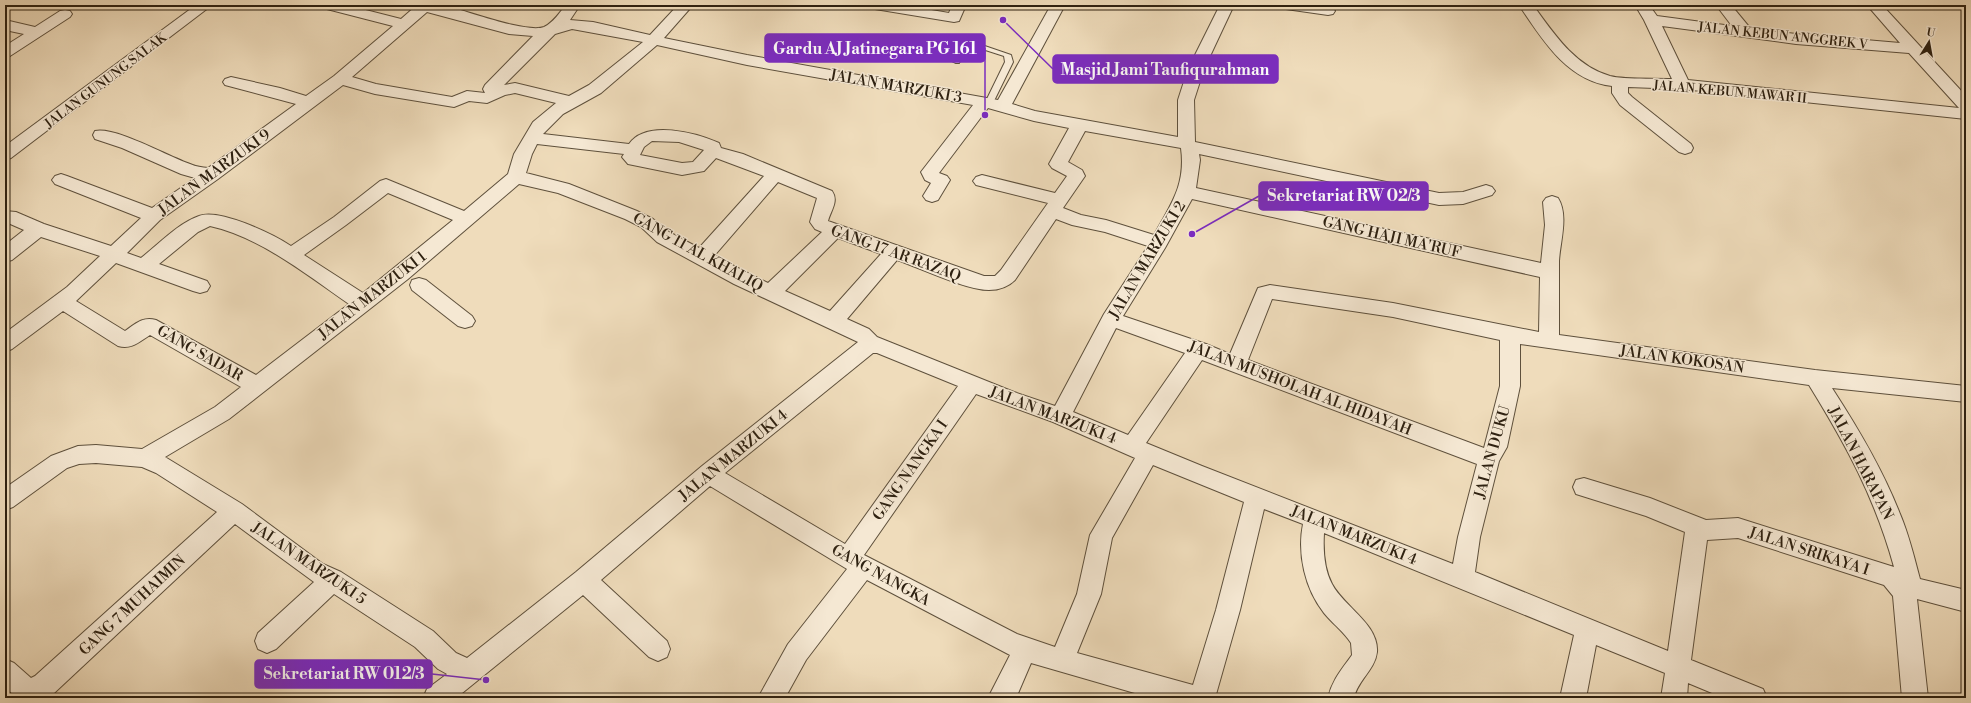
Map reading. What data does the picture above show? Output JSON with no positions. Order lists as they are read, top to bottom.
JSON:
{
  "streets": {
    "street": [
      "JALAN KEBUN ANGGREK V",
      "JALAN GUNUNG SALAK",
      "JALAN MARZUKI 3",
      "JALAN KEBUN MAWAR II",
      "JALAN MARZUKI 9",
      "GANG HAJI MA'RUF",
      "GANG 11 AL KHALIQ",
      "GANG 17 AR RAZAQ",
      "JALAN MARZUKI 2",
      "JALAN MARZUKI 1",
      "GANG SADAR",
      "JALAN KOKOSAN",
      "JALAN MUSHOLAH AL HIDAYAH",
      "JALAN MARZUKI 4",
      "JALAN DUKU",
      "JALAN HARAPAN",
      "GANG NANGKA I",
      "JALAN SRIKAYA I",
      "JALAN MARZUKI 5",
      "GANG NANGKA",
      "GANG 7 MUHAIMIN"
    ]
  },
  "crossings": [
    ["JALAN MARZUKI 3", "JALAN MARZUKI 2"],
    ["JALAN MARZUKI 9", "GANG SADAR"],
    ["GANG HAJI MA'RUF", "JALAN MARZUKI 2"],
    ["GANG 11 AL KHALIQ", "JALAN MARZUKI 1"],
    ["GANG 11 AL KHALIQ", "JALAN MARZUKI 4"],
    ["JALAN MARZUKI 2", "JALAN MUSHOLAH AL HIDAYAH"],
    ["JALAN MARZUKI 2", "JALAN MARZUKI 4"],
    ["JALAN MARZUKI 1", "GANG SADAR"],
    ["JALAN MARZUKI 1", "JALAN MARZUKI 5"],
    ["JALAN KOKOSAN", "JALAN HARAPAN"],
    ["JALAN MUSHOLAH AL HIDAYAH", "JALAN DUKU"],
    ["JALAN MARZUKI 4", "JALAN DUKU"],
    ["JALAN MARZUKI 4", "GANG NANGKA I"],
    ["JALAN MARZUKI 4", "JALAN MARZUKI 5"],
    ["JALAN MARZUKI 4", "GANG NANGKA"],
    ["JALAN HARAPAN", "JALAN SRIKAYA I"],
    ["GANG NANGKA I", "GANG NANGKA"],
    ["JALAN MARZUKI 5", "GANG 7 MUHAIMIN"]
  ],
  "places": [
    "Masjid Jami Taufiqurahman",
    "Gardu AJ Jatinegara PG 161",
    "Sekretariat RW 02/3",
    "Sekretariat RW 012/3"
  ],
  "north": "top"
}
